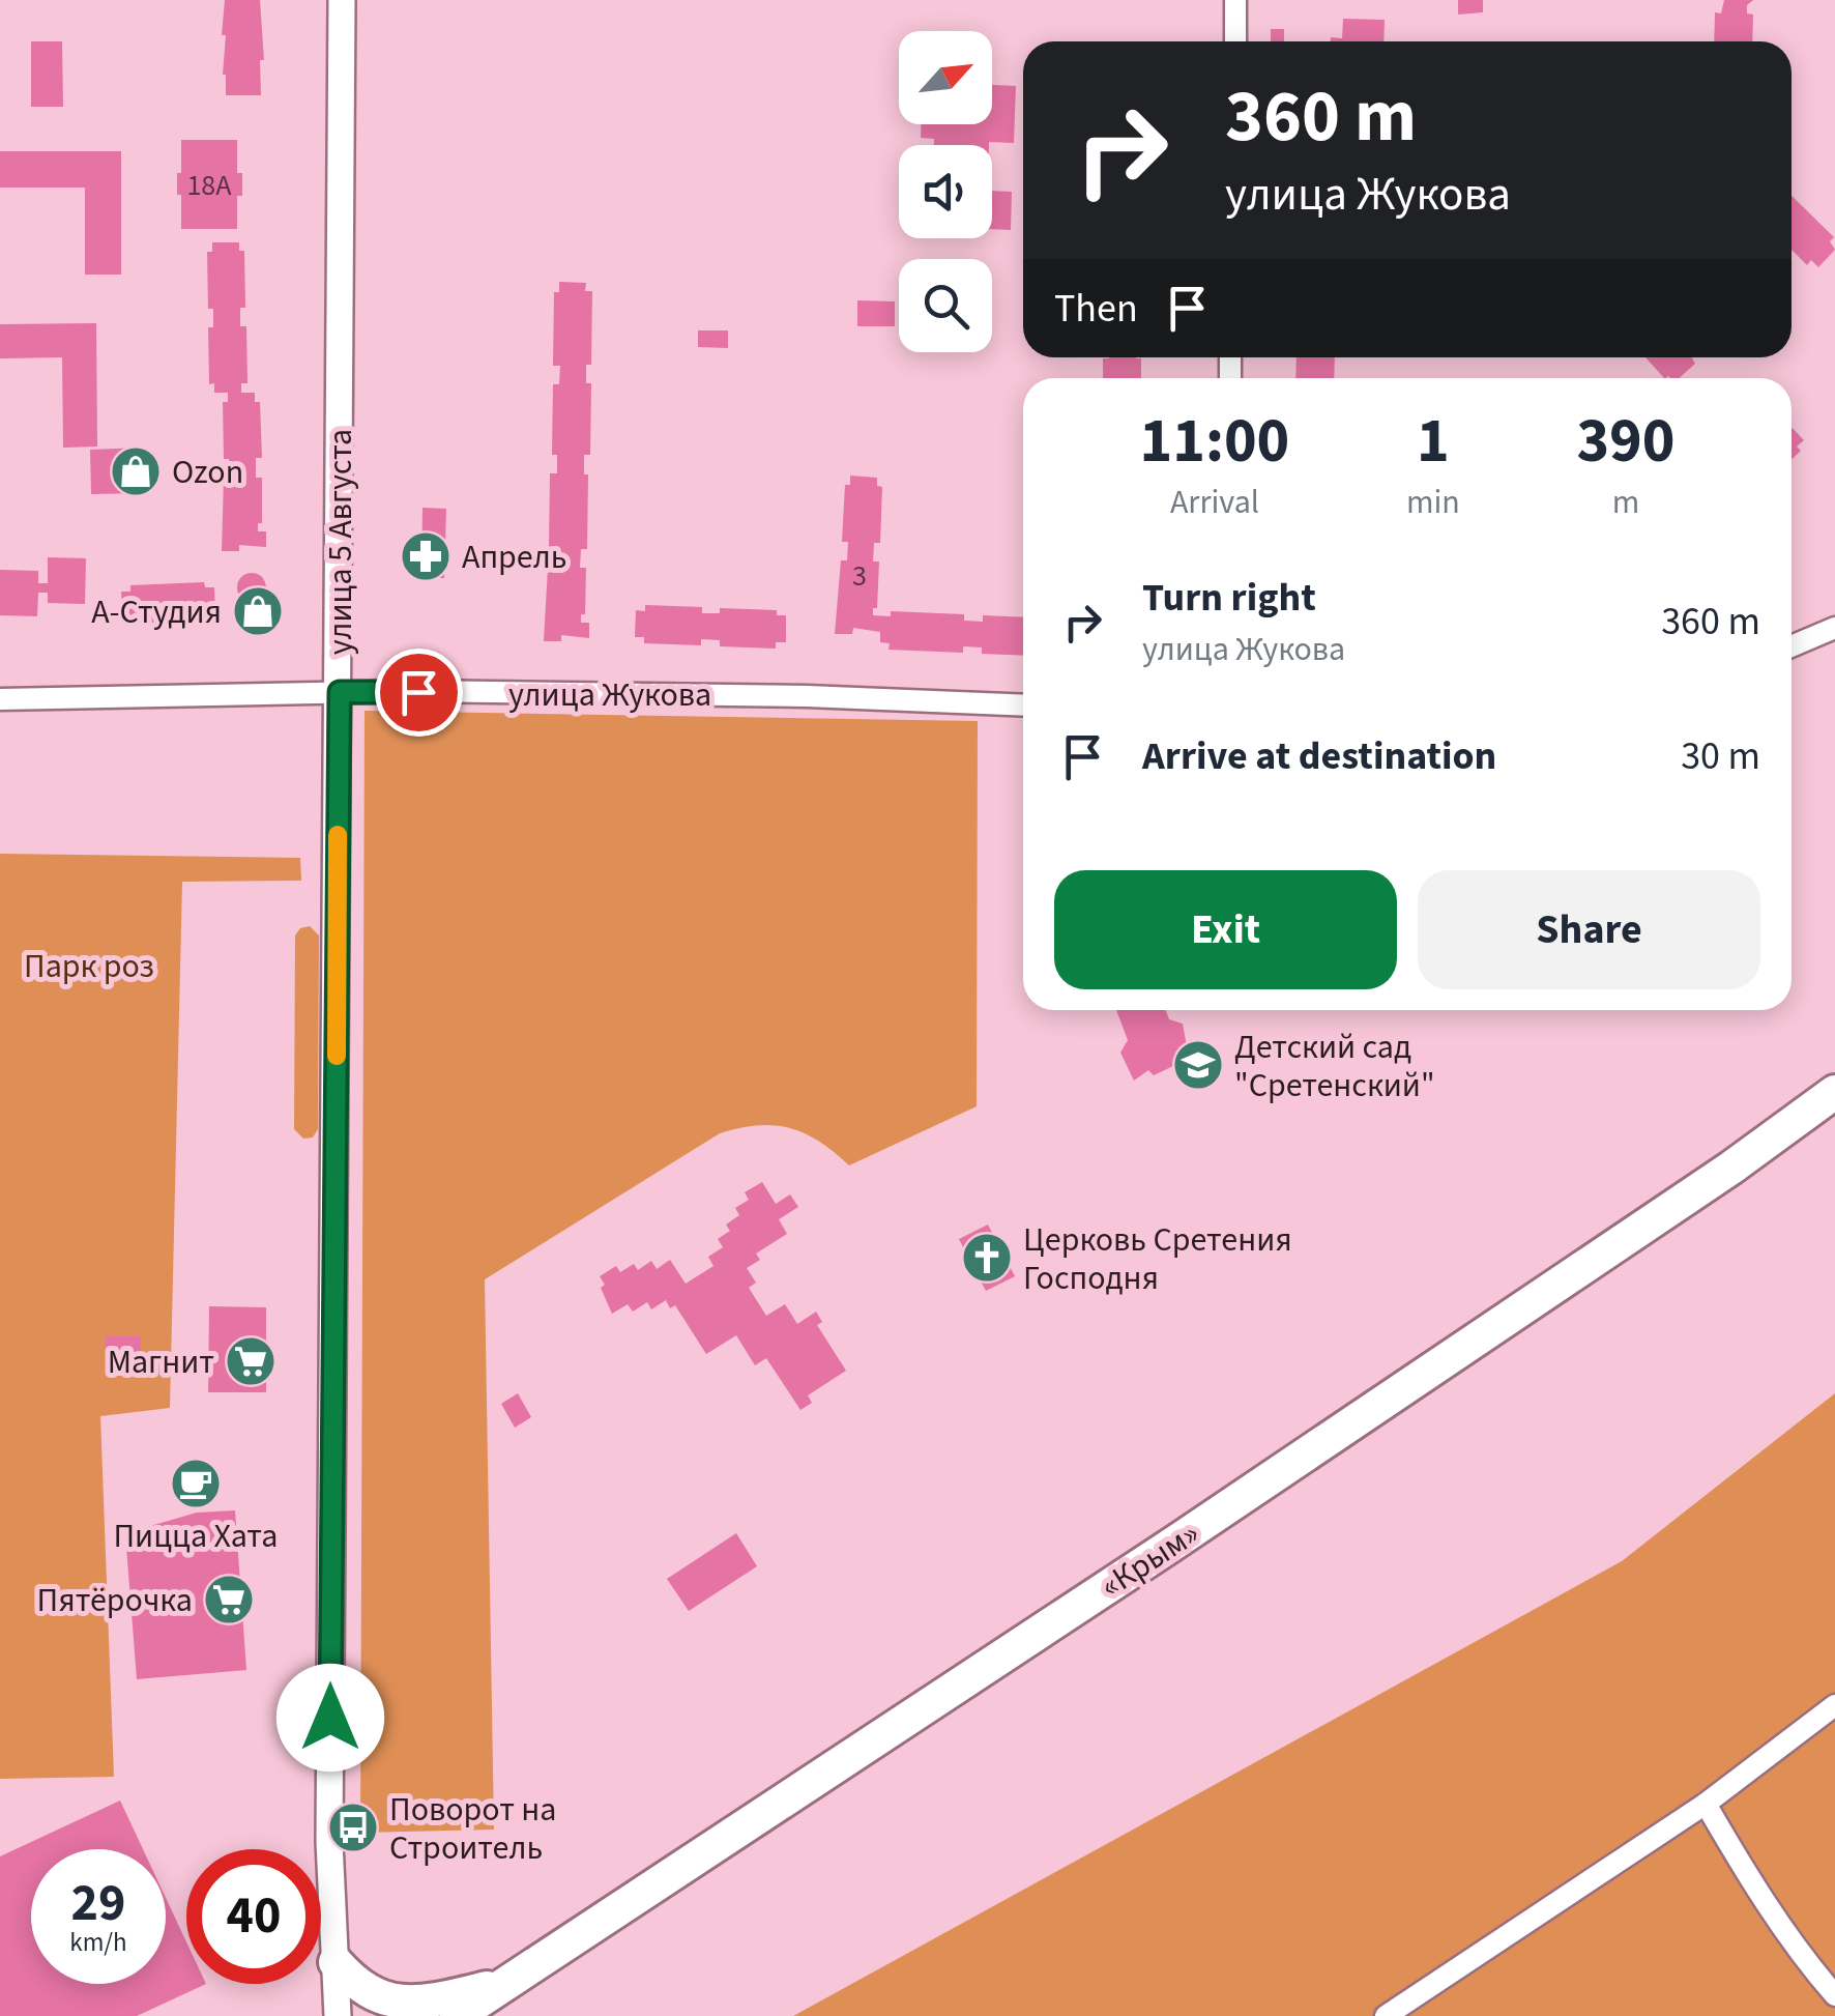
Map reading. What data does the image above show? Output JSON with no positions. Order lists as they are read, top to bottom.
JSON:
{
  "streets": {
    "highway": ["«Крым»"],
    "street": ["улица 5 Августа", "улица Жукова"]
  },
  "crossings": [
    ["улица 5 Августа", "улица Жукова"]
  ],
  "parks": ["Парк роз"],
  "places": {
    "shop": ["Ozon", "А-Студия"],
    "pharmacy": ["Апрель"],
    "school or university": ["Детский сад \"Сретенский\""],
    "church": ["Церковь Сретения Господня"],
    "supermarket": ["Магнит", "Пятёрочка"],
    "cafe": ["Пицца Хата"],
    "bus stop": ["Поворот на Строитель"]
  },
  "house_numbers": ["18А", "3"],
  "north": "top right",
  "page": {
    "turn": ["360 m", "улица Жукова"],
    "then": "Then",
    "eta": [
      "11:00",
      "Arrival",
      "1",
      "min",
      "390",
      "m"
    ],
    "list": [
      {
        "name": "Turn right",
        "note": "улица Жукова",
        "value": "360 m"
      },
      {
        "name": "Arrive at destination",
        "value": "30 m"
      }
    ],
    "buttons": ["Exit", "Share"],
    "speed": "29 km/h",
    "limit": "40"
  }
}
